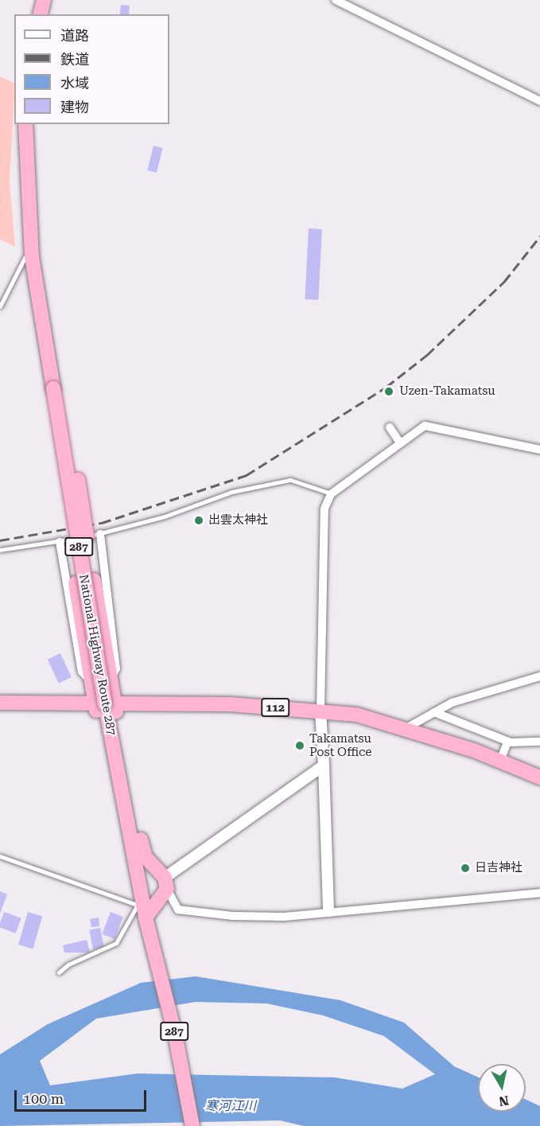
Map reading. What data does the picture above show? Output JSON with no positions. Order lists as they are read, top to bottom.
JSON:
{
  "streets": {
    "highway": ["287", "National Highway Route 287", "112"]
  },
  "crossings": [
    ["287", "National Highway Route 287"],
    ["287", "112"]
  ],
  "water": ["寒河江川"],
  "places": [
    "Uzen-Takamatsu",
    "出雲太神社",
    "Takamatsu Post Office",
    "日吉神社"
  ],
  "legend": [
    "道路",
    "鉄道",
    "水域",
    "建物"
  ],
  "scale_bar": "100 m",
  "north": "bottom"
}
